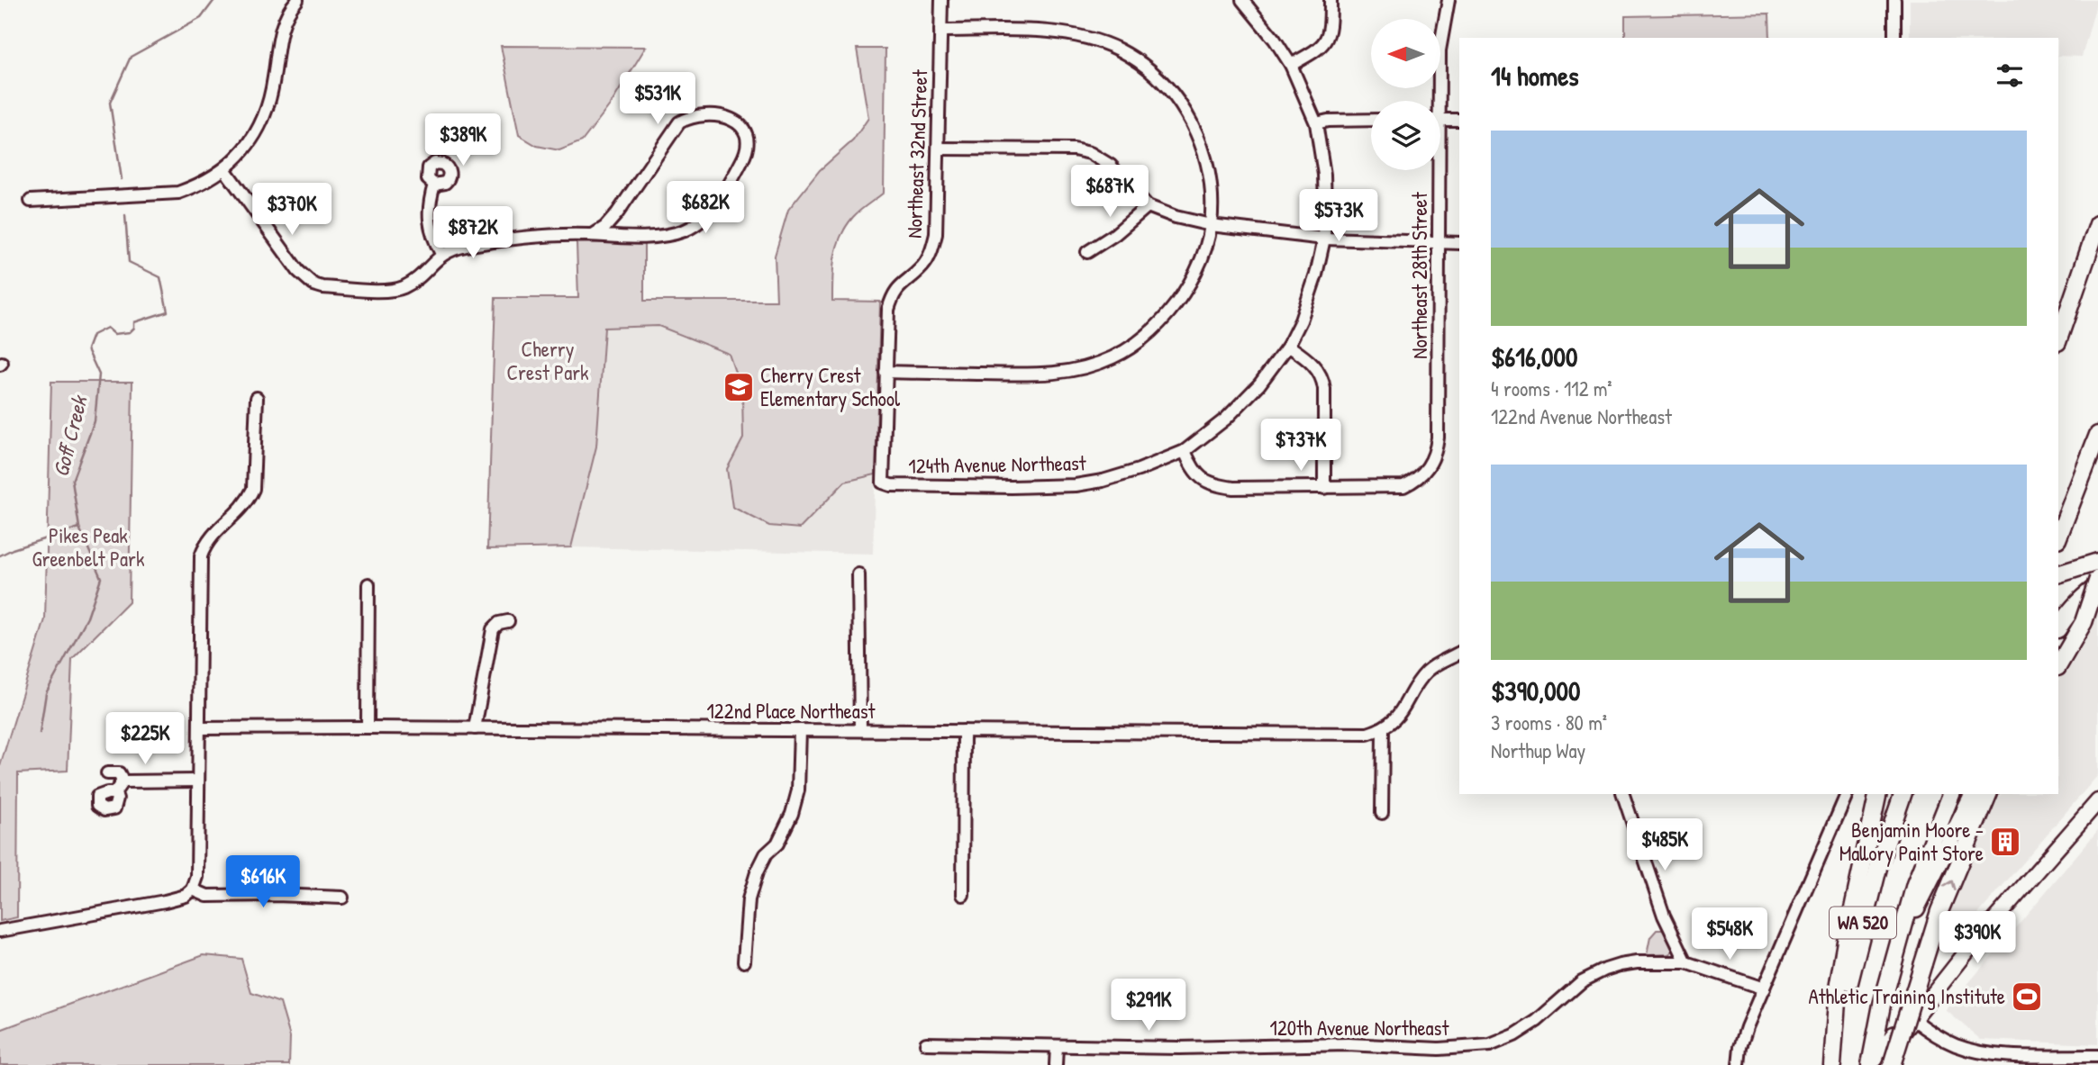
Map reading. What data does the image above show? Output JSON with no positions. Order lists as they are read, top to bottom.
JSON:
{
  "streets": {
    "highway": ["WA 520"],
    "street": [
      "Northeast 32nd Street",
      "Northeast 28th Street",
      "124th Avenue Northeast",
      "122nd Place Northeast",
      "120th Avenue Northeast"
    ]
  },
  "crossings": [
    ["Northeast 32nd Street", "124th Avenue Northeast"]
  ],
  "water": ["Goff Creek"],
  "parks": ["Cherry Crest Park", "Pikes Peak Greenbelt Park"],
  "places": {
    "school or university": ["Cherry Crest Elementary School"],
    "building": ["Benjamin Moore - Mallory Paint Store"],
    "sports": ["Athletic Training Institute"]
  },
  "north": "left",
  "page": {
    "heading": "14 homes",
    "price": [
      "$531K",
      "$389K",
      "$687K",
      "$682K",
      "$370K",
      "$573K",
      "$872K",
      "$737K",
      "$225K",
      "$485K",
      "$616K",
      "$548K",
      "$390K",
      "$291K"
    ],
    "list": [
      {
        "name": "$616,000",
        "note": "4 rooms · 112 m² · 122nd Avenue Northeast"
      },
      {
        "name": "$390,000",
        "note": "3 rooms · 80 m² · Northup Way"
      }
    ]
  }
}
